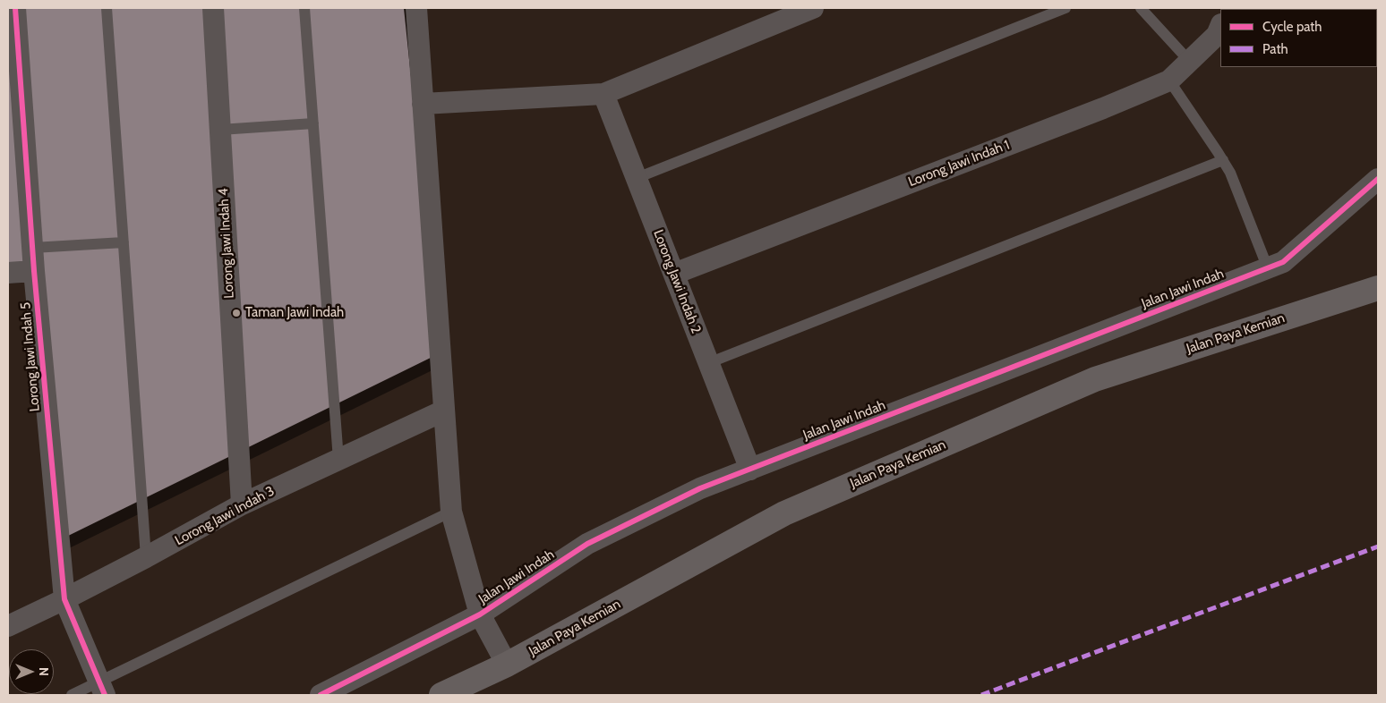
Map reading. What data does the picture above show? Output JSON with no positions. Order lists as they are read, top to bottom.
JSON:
{
  "streets": {
    "main road": ["Jalan Paya Kemian"],
    "street": [
      "Lorong Jawi Indah 1",
      "Lorong Jawi Indah 4",
      "Lorong Jawi Indah 2",
      "Jalan Jawi Indah",
      "Lorong Jawi Indah 5",
      "Lorong Jawi Indah 3"
    ]
  },
  "crossings": [
    ["Lorong Jawi Indah 1", "Lorong Jawi Indah 2"],
    ["Lorong Jawi Indah 4", "Lorong Jawi Indah 3"],
    ["Lorong Jawi Indah 2", "Jalan Jawi Indah"],
    ["Lorong Jawi Indah 5", "Lorong Jawi Indah 3"]
  ],
  "places": ["Taman Jawi Indah"],
  "legend": ["Cycle path", "Path"],
  "north": "right"
}
